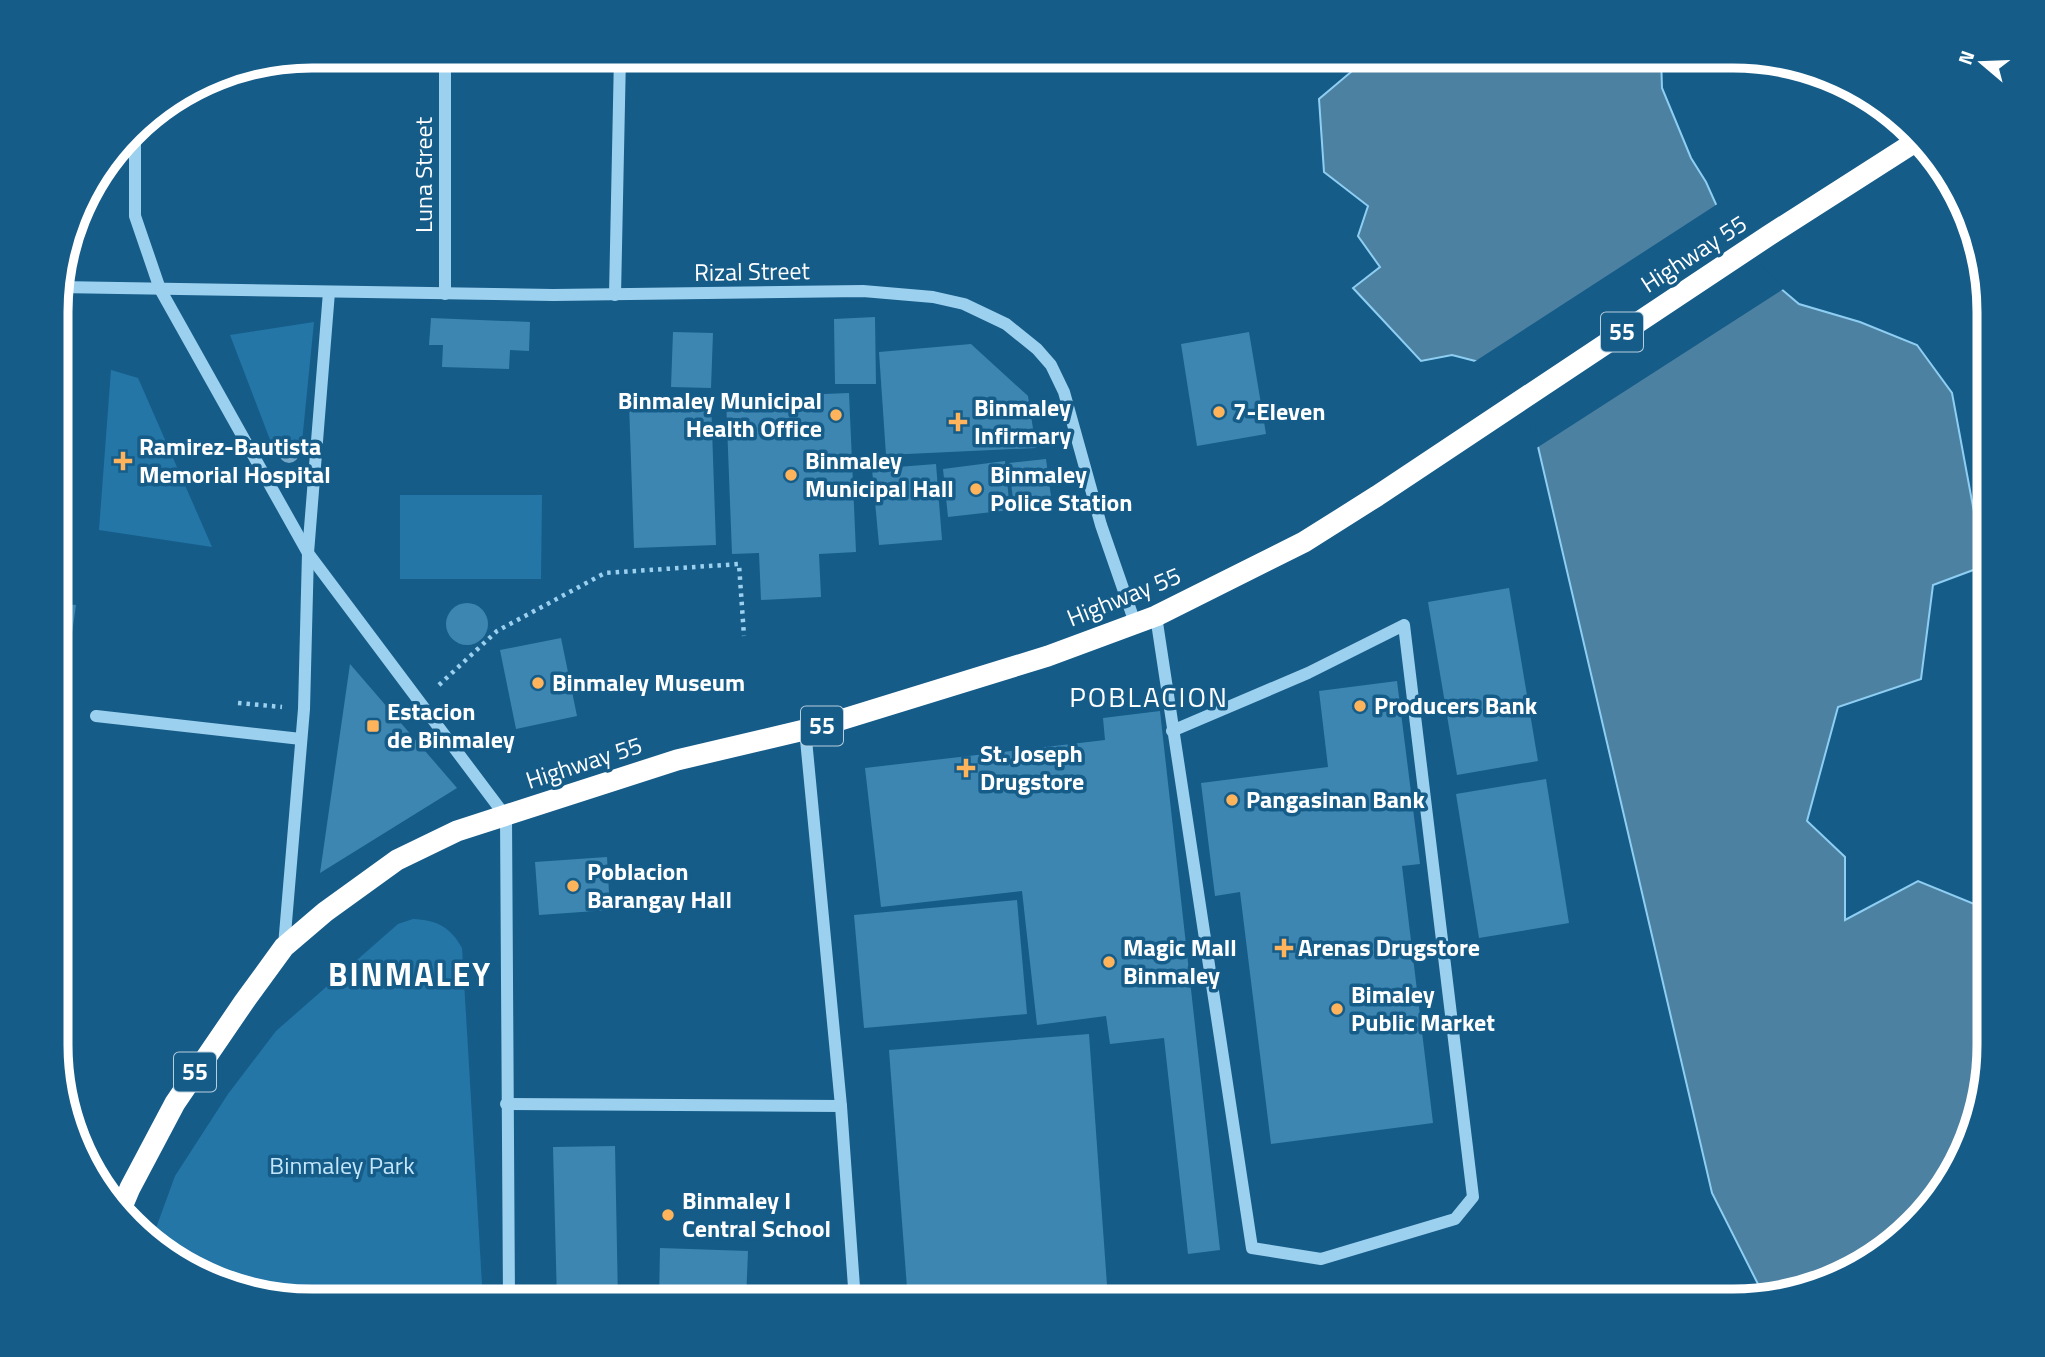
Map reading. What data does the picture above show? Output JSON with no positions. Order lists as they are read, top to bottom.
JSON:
{
  "streets": {
    "highway": ["Highway 55", "55"],
    "street": ["Luna Street", "Rizal Street"]
  },
  "crossings": [
    ["Luna Street", "Rizal Street"],
    ["Highway 55", "Rizal Street"],
    ["Highway 55", "55"]
  ],
  "districts": ["POBLACION", "BINMALEY"],
  "parks": ["Binmaley Park"],
  "places": {
    "other": [
      "7-Eleven",
      "Binmaley Municipal Health Office",
      "Binmaley Municipal Hall",
      "Binmaley Police Station",
      "Binmaley Museum",
      "Producers Bank",
      "Pangasinan Bank",
      "Poblacion Barangay Hall",
      "Magic Mall Binmaley",
      "Bimaley Public Market",
      "Binmaley I Central School"
    ],
    "health": [
      "Binmaley Infirmary",
      "Ramirez-Bautista Memorial Hospital",
      "St. Joseph Drugstore",
      "Arenas Drugstore"
    ],
    "transit": ["Estacion de Binmaley"]
  },
  "north": "left"
}
